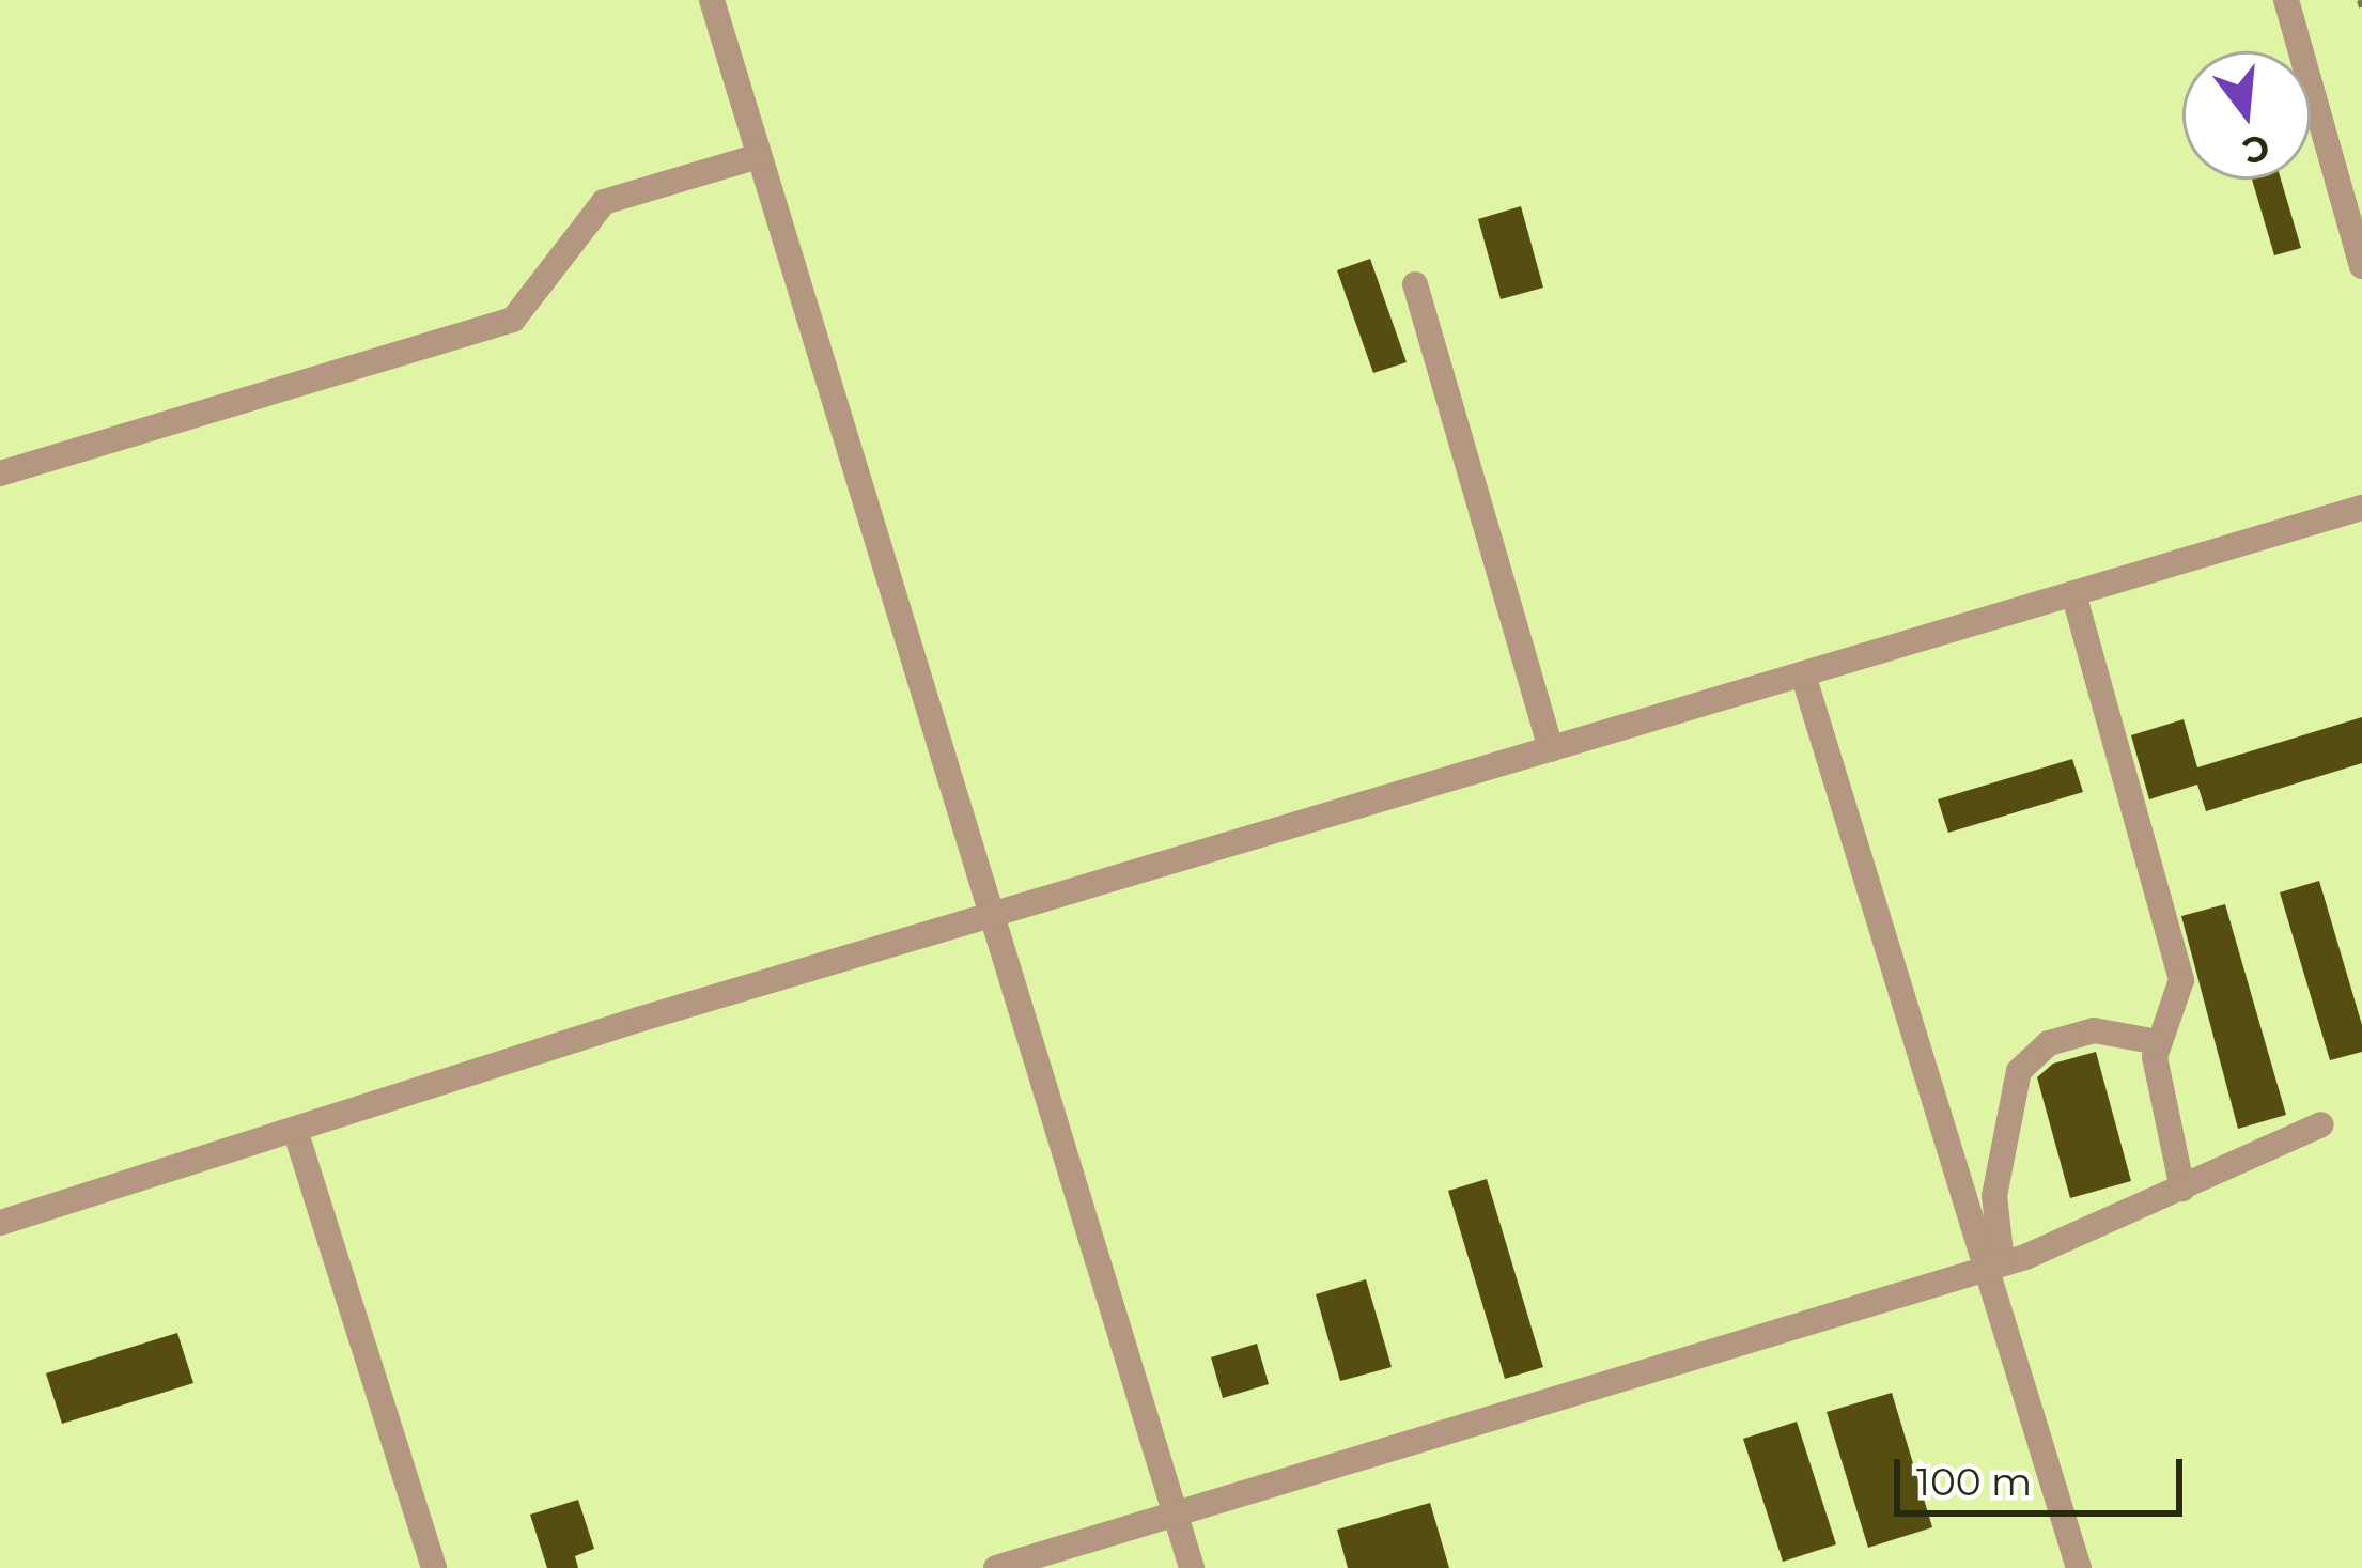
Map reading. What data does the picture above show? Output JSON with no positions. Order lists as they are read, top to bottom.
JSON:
{
  "scale_bar": "100 m",
  "north": "bottom"
}
